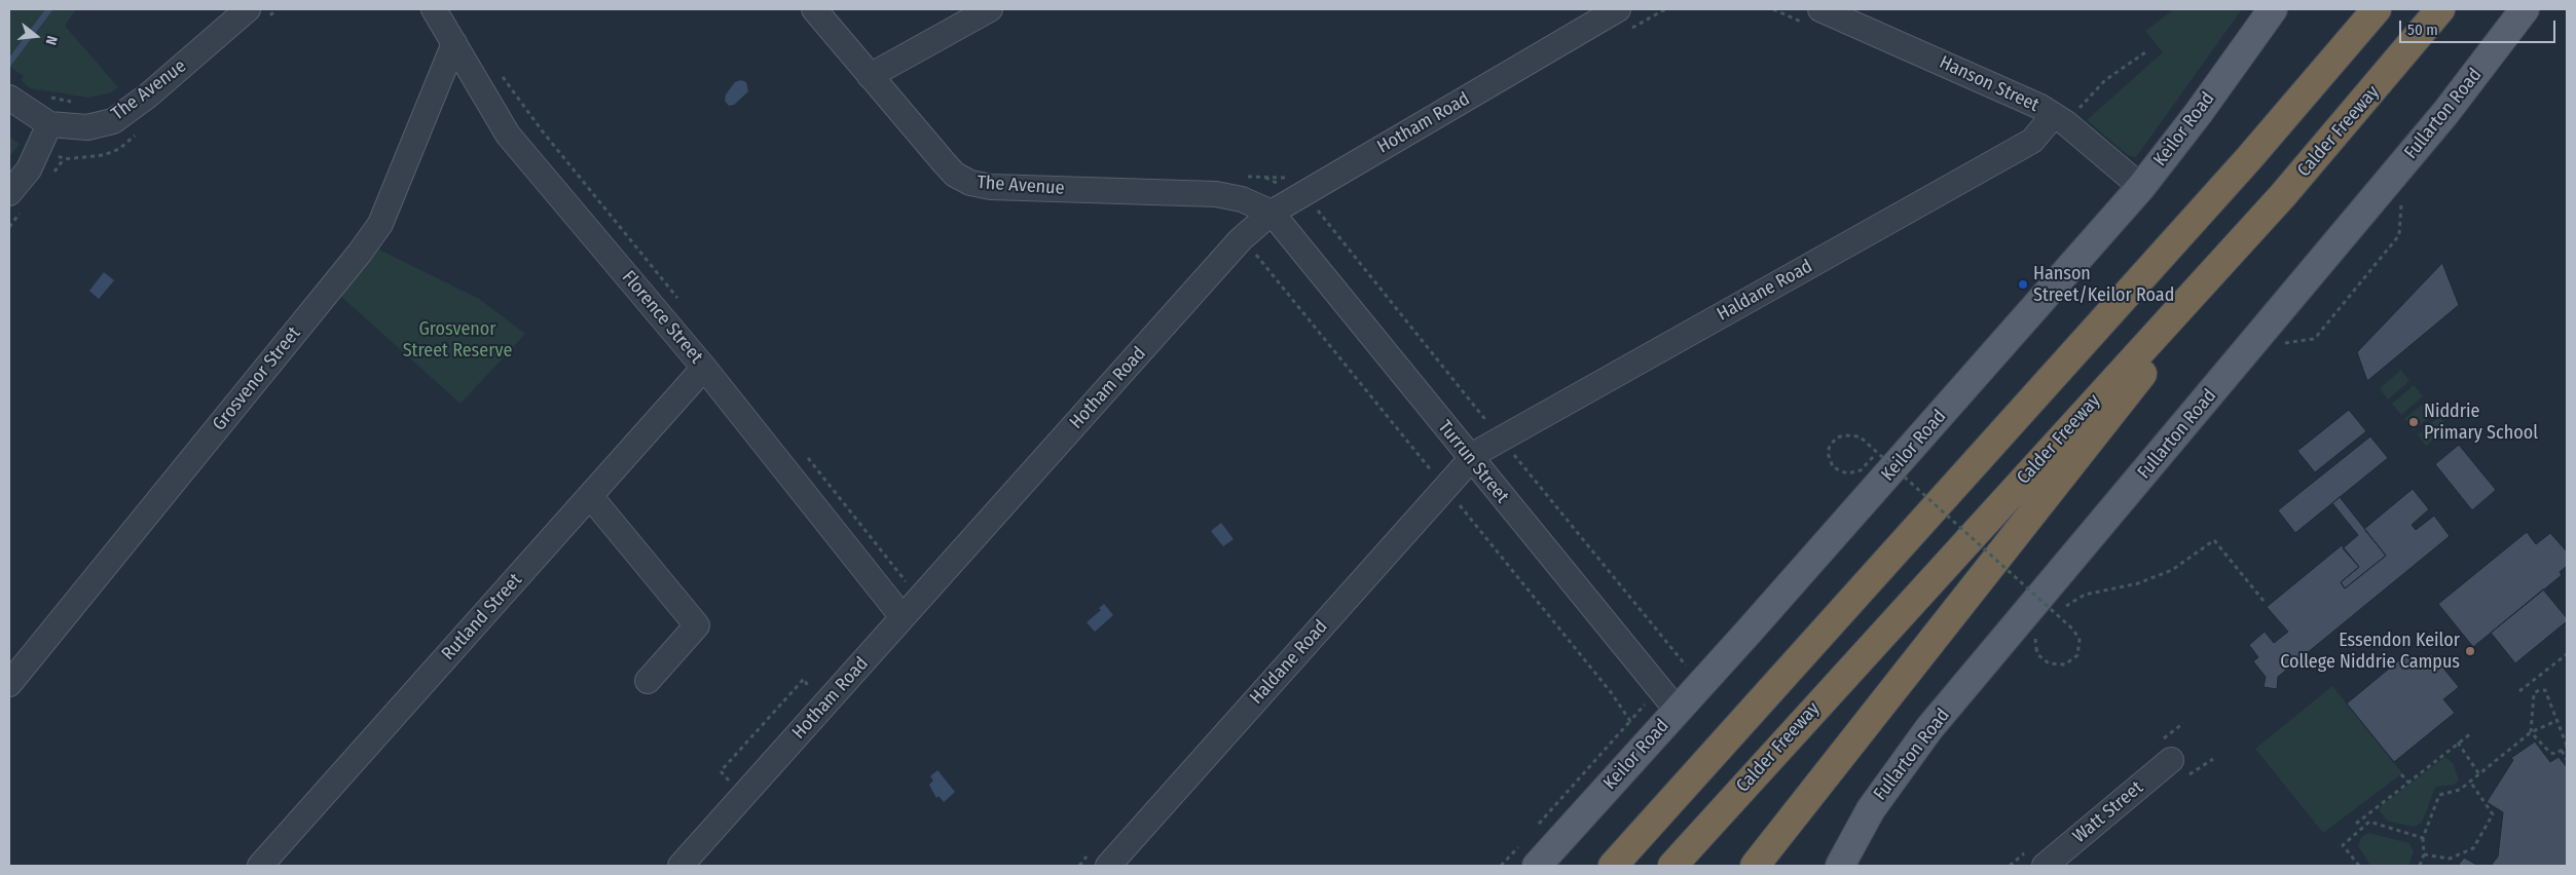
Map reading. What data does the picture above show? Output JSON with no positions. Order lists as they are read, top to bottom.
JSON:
{
  "streets": {
    "highway": ["Calder Freeway"],
    "main road": ["Fullarton Road", "Keilor Road"],
    "street": [
      "Hanson Street",
      "The Avenue",
      "Hotham Road",
      "Haldane Road",
      "Florence Street",
      "Grosvenor Street",
      "Turrun Street",
      "Rutland Street",
      "Watt Street"
    ]
  },
  "crossings": [
    ["Hanson Street", "Keilor Road"],
    ["Hanson Street", "Haldane Road"],
    ["The Avenue", "Hotham Road"],
    ["The Avenue", "Turrun Street"],
    ["Hotham Road", "Florence Street"],
    ["Hotham Road", "Turrun Street"],
    ["Keilor Road", "Turrun Street"],
    ["Haldane Road", "Turrun Street"],
    ["Florence Street", "Grosvenor Street"],
    ["Florence Street", "Rutland Street"]
  ],
  "parks": ["Grosvenor Street Reserve"],
  "places": ["Hanson Street/Keilor Road", "Niddrie Primary School", "Essendon Keilor College Niddrie Campus"],
  "scale_bar": "50 m",
  "north": "right"
}
